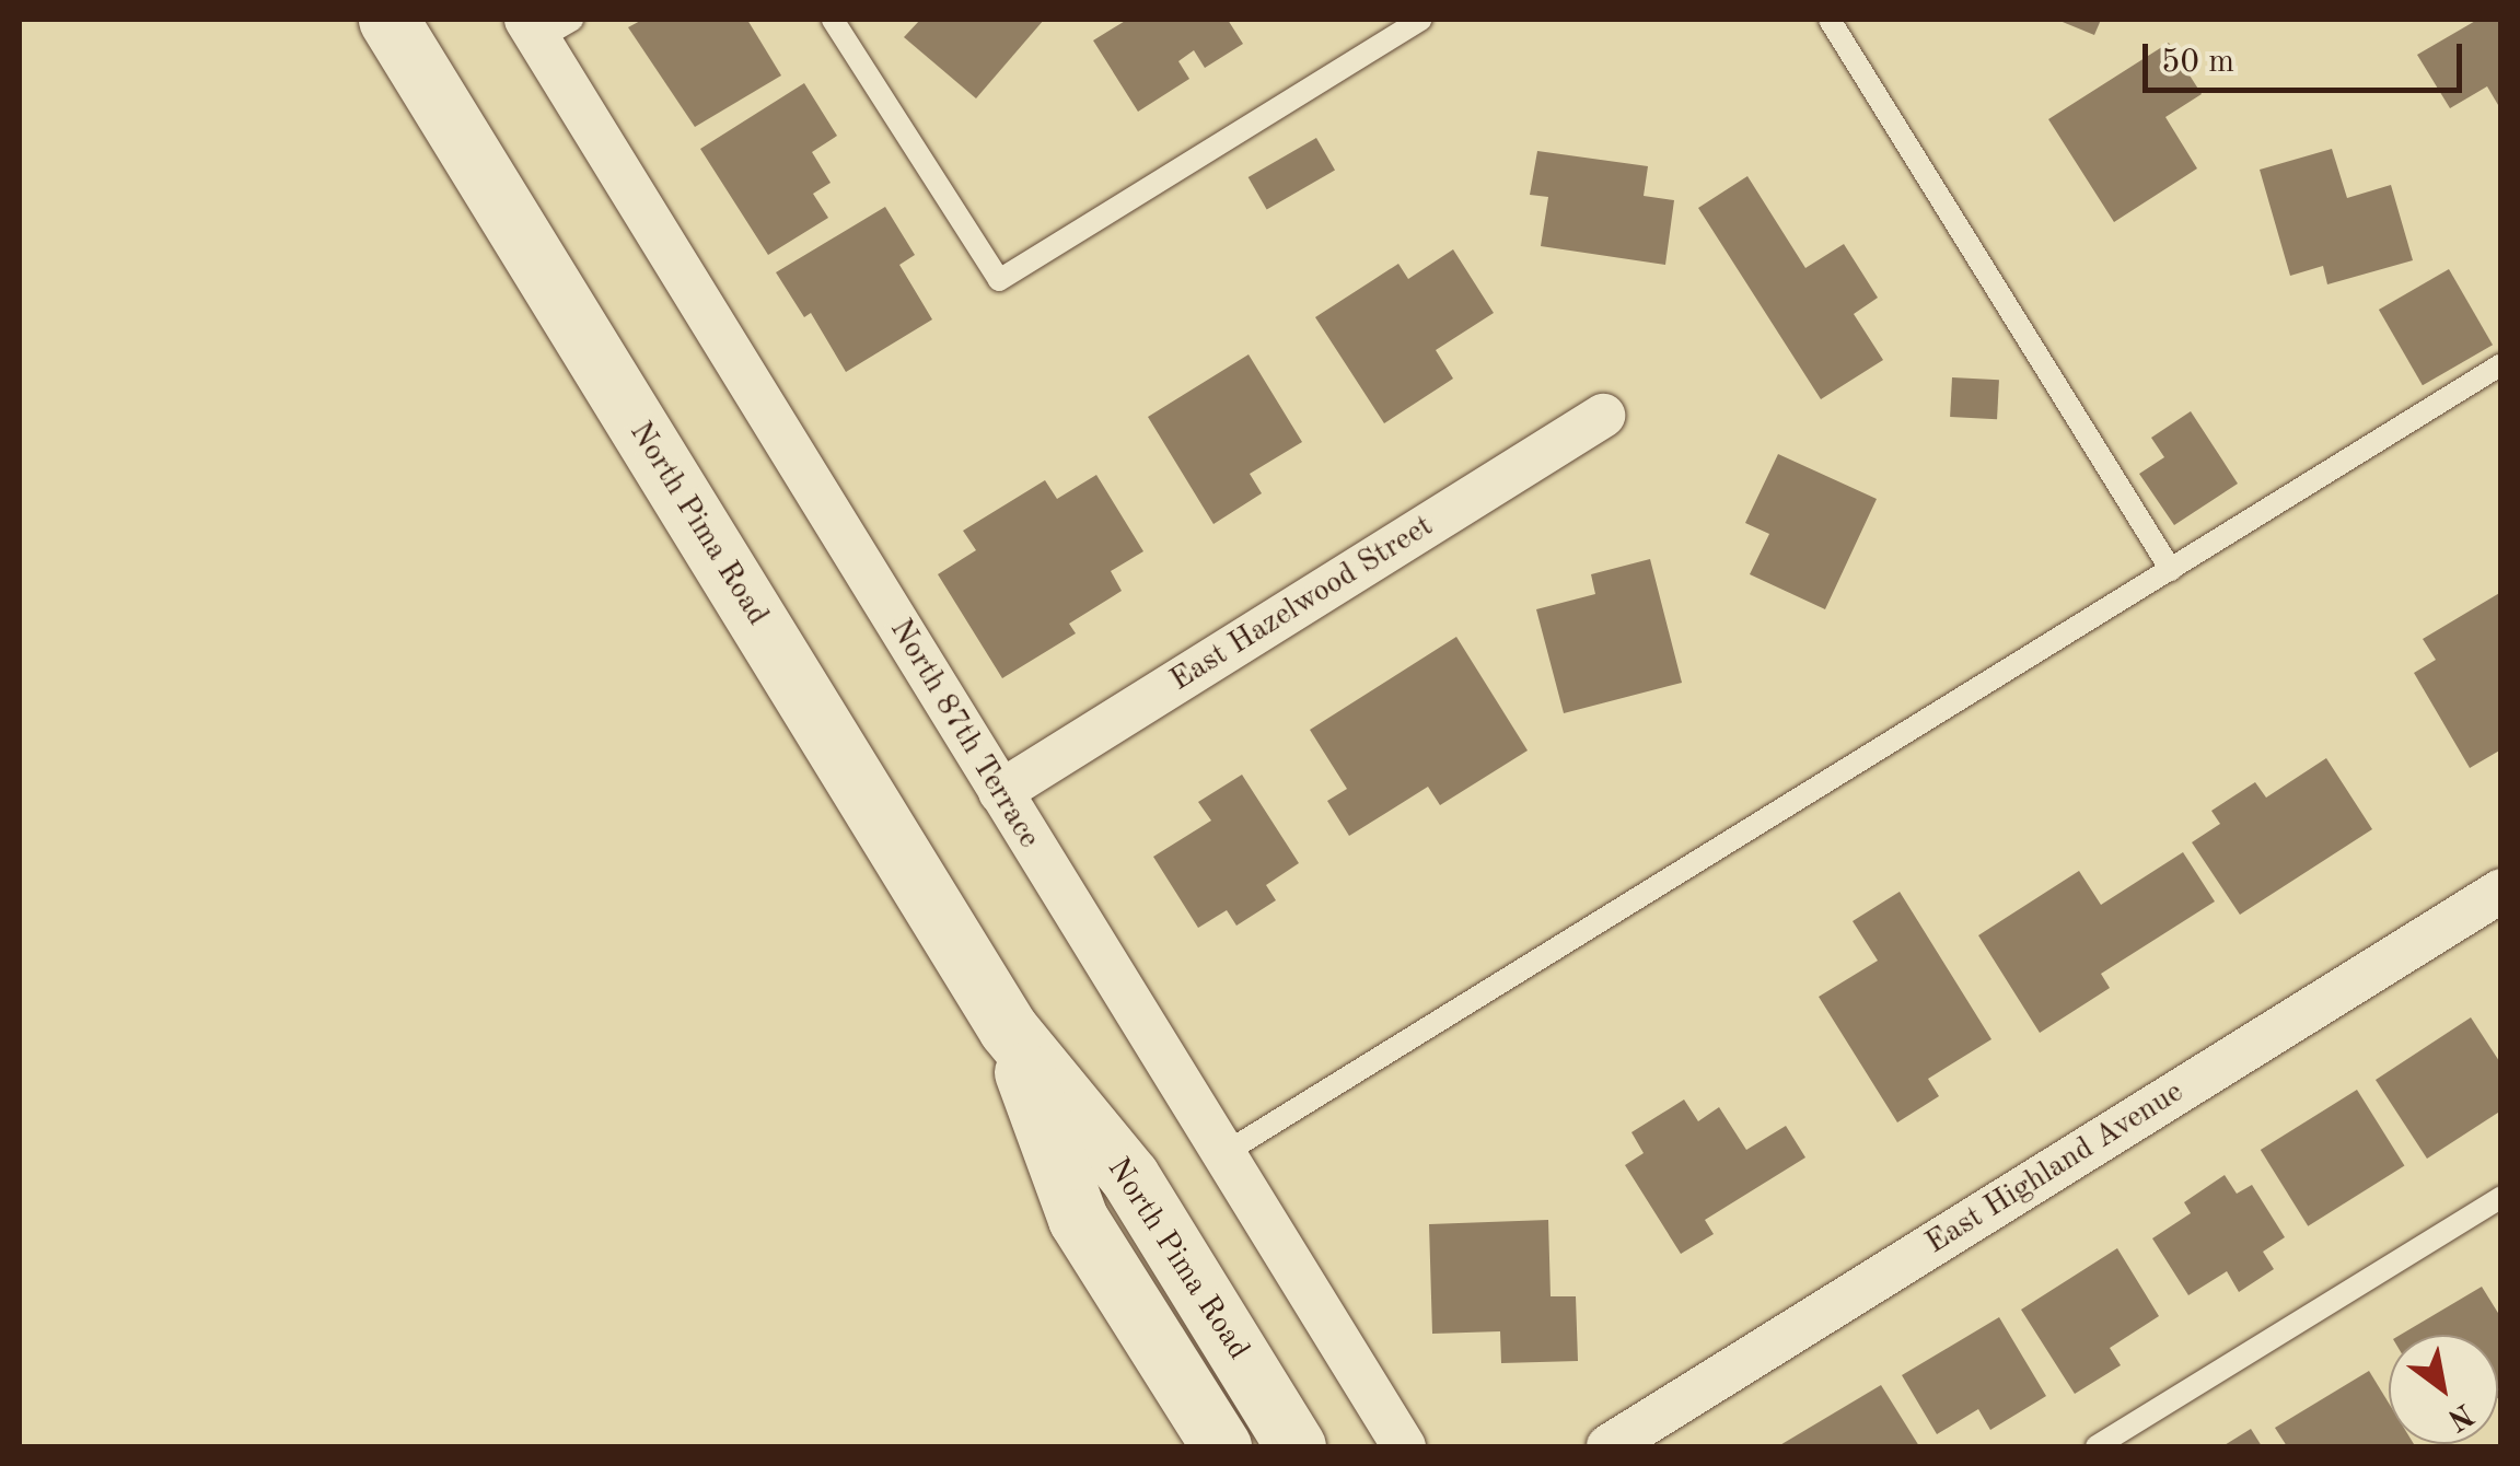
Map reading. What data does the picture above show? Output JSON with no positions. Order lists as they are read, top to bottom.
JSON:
{
  "streets": {
    "main road": ["North Pima Road"],
    "street": ["East Hazelwood Street", "North 87th Terrace", "East Highland Avenue"]
  },
  "crossings": [
    ["East Hazelwood Street", "North 87th Terrace"]
  ],
  "scale_bar": "50 m",
  "north": "bottom right"
}
